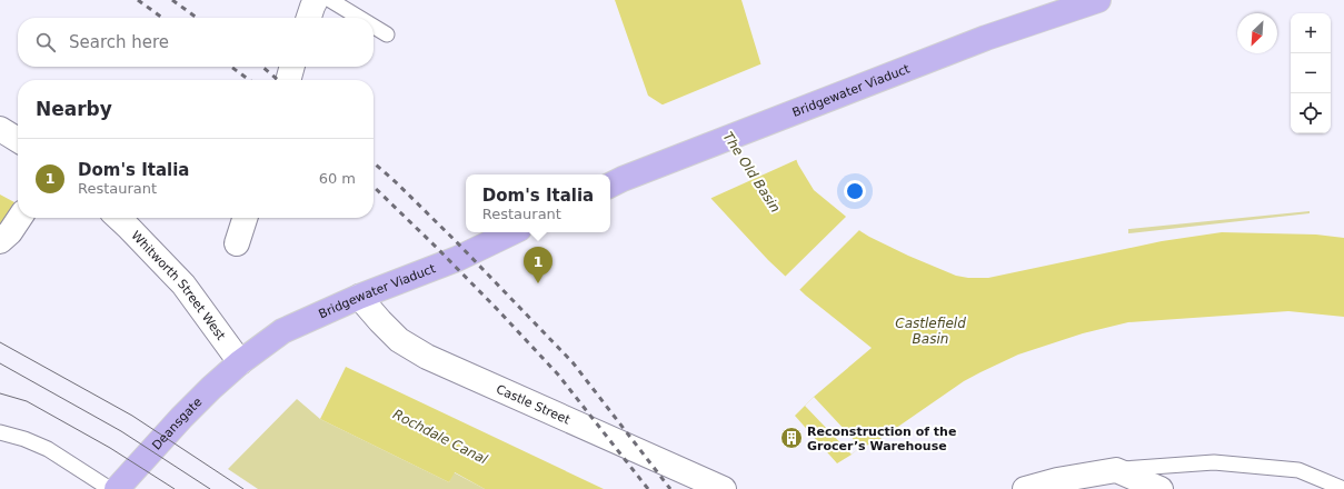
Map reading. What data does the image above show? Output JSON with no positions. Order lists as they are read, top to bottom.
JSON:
{
  "streets": {
    "main road": ["Bridgewater Viaduct", "Deansgate"],
    "street": ["Whitworth Street West", "Castle Street"]
  },
  "crossings": [
    ["Bridgewater Viaduct", "Whitworth Street West"],
    ["Bridgewater Viaduct", "Castle Street"],
    ["Bridgewater Viaduct", "Deansgate"],
    ["Whitworth Street West", "Deansgate"]
  ],
  "water": ["The Old Basin", "Castlefield Basin", "Rochdale Canal"],
  "places": {
    "building": ["Reconstruction of the Grocer’s Warehouse"]
  },
  "north": "bottom left",
  "page": {
    "map_buttons": ["+", "−"],
    "search": "Search here",
    "heading": "Nearby",
    "list": [
      {
        "mark": "1",
        "name": "Dom's Italia",
        "note": "Restaurant",
        "value": "60 m"
      }
    ],
    "popup": ["Dom's Italia", "Restaurant"],
    "pins": "1"
  }
}
